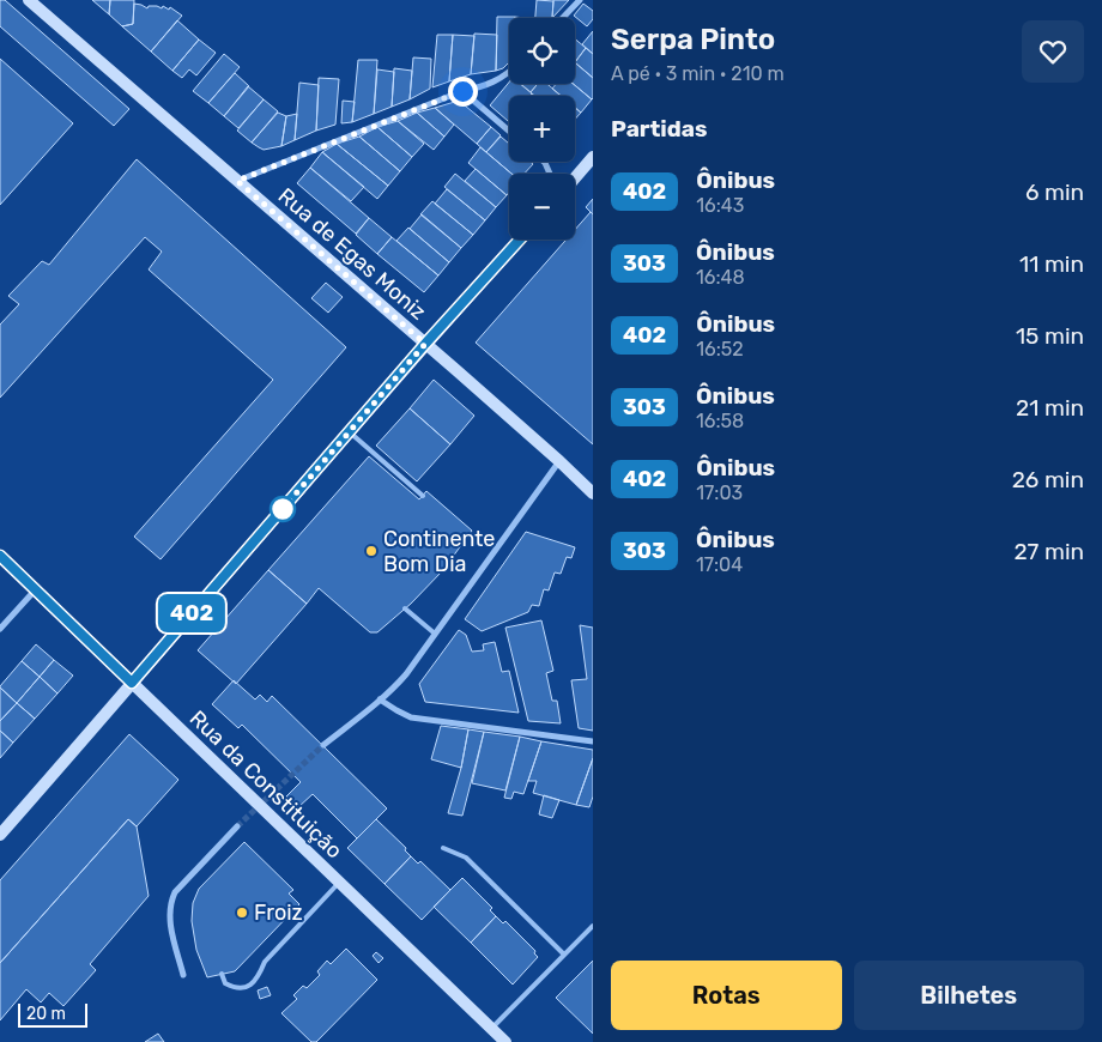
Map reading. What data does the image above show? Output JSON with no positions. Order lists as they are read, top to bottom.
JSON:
{
  "streets": {
    "main road": ["Rua de Egas Moniz", "Rua da Constituição"]
  },
  "places": ["Continente Bom Dia", "Froiz"],
  "lines": ["bus line 402"],
  "scale_bar": "20 m",
  "page": {
    "on_map": "402",
    "heading": [
      ["Serpa Pinto", "A pé · 3 min · 210 m"],
      "Partidas"
    ],
    "map_buttons": ["+", "−"],
    "list": [
      {
        "mark": "402",
        "name": "Ônibus",
        "note": "16:43",
        "value": "6 min"
      },
      {
        "mark": "303",
        "name": "Ônibus",
        "note": "16:48",
        "value": "11 min"
      },
      {
        "mark": "402",
        "name": "Ônibus",
        "note": "16:52",
        "value": "15 min"
      },
      {
        "mark": "303",
        "name": "Ônibus",
        "note": "16:58",
        "value": "21 min"
      },
      {
        "mark": "402",
        "name": "Ônibus",
        "note": "17:03",
        "value": "26 min"
      },
      {
        "mark": "303",
        "name": "Ônibus",
        "note": "17:04",
        "value": "27 min"
      }
    ],
    "buttons": ["Rotas", "Bilhetes"],
    "scale": "20 m"
  }
}
